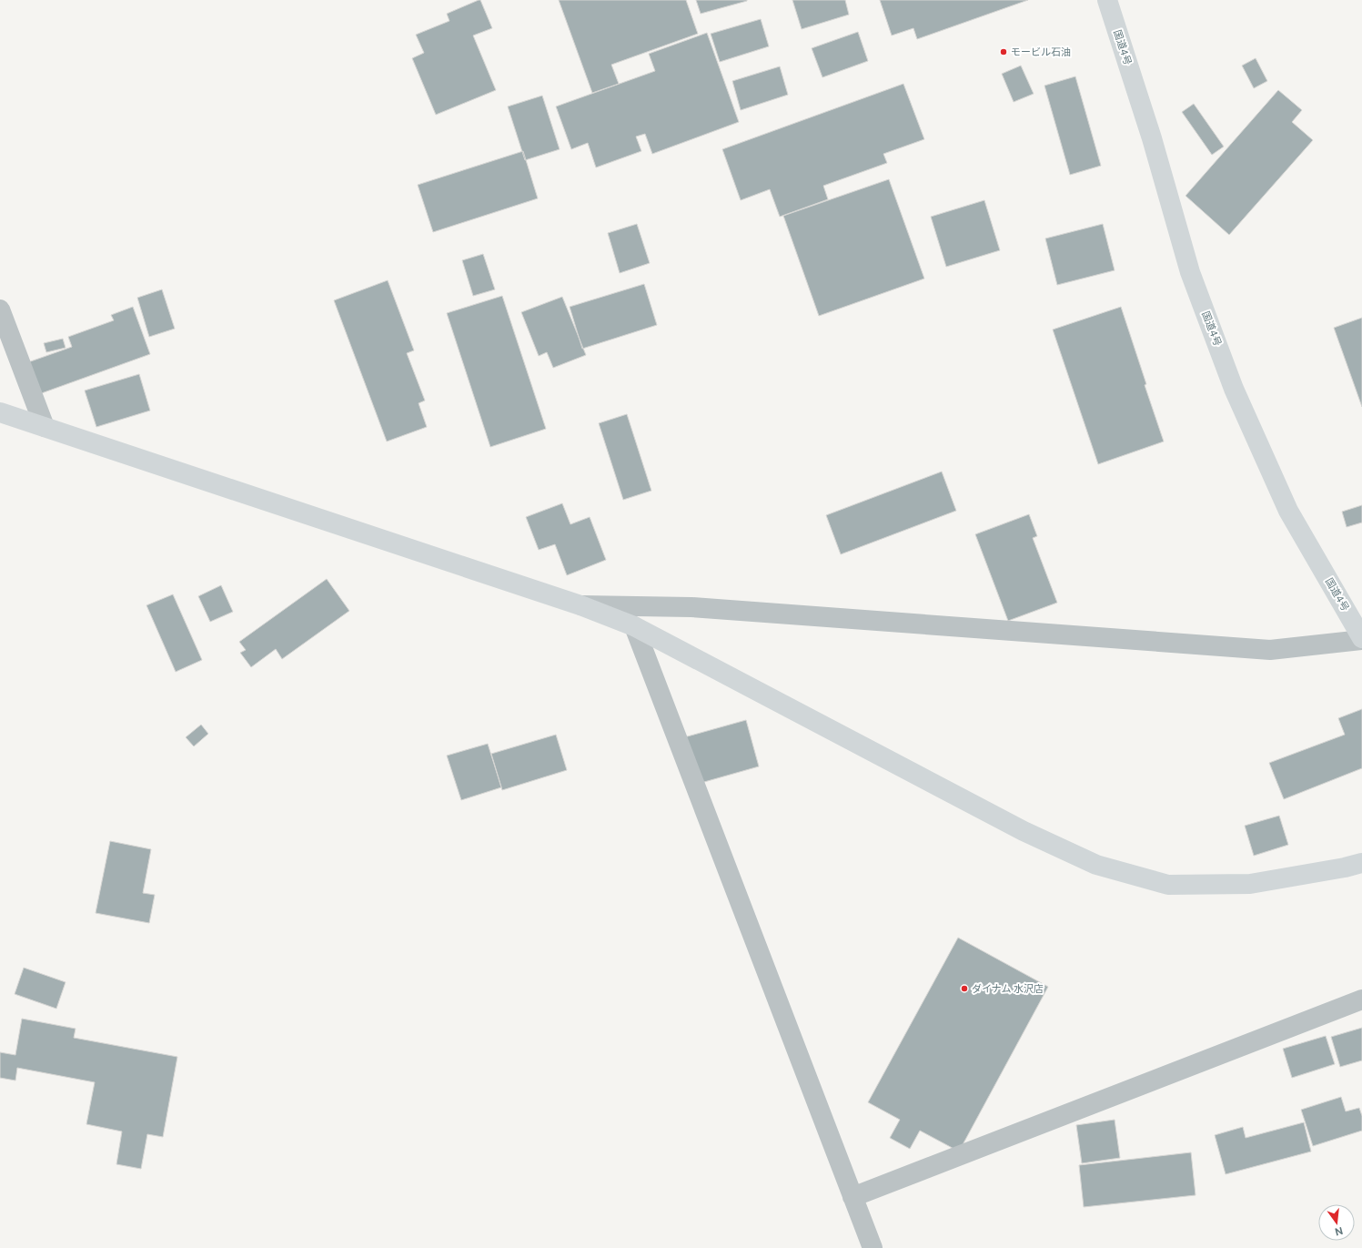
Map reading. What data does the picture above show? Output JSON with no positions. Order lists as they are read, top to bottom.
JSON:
{
  "streets": {
    "main road": ["国道4号"]
  },
  "places": ["モービル石油", "ダイナム 水沢店"],
  "north": "bottom"
}
